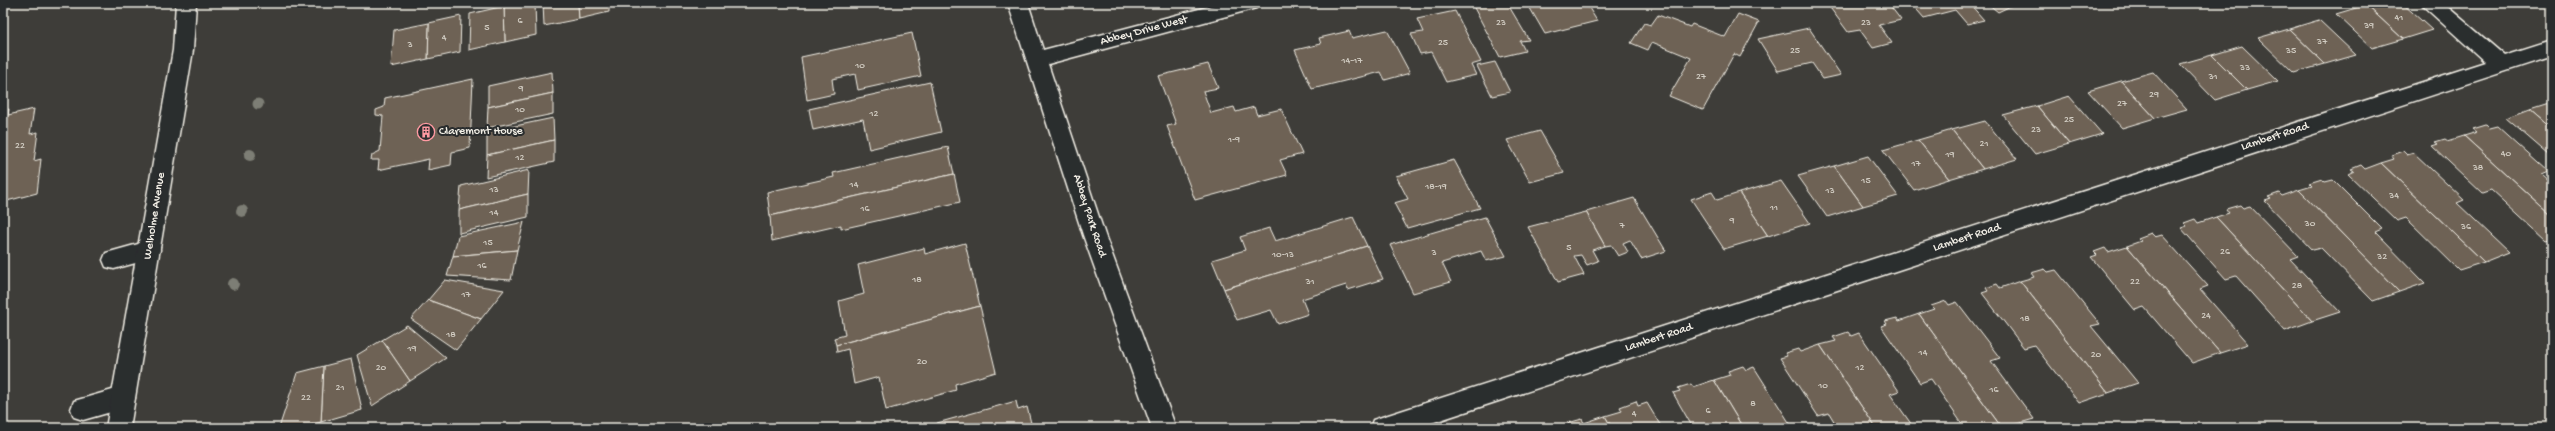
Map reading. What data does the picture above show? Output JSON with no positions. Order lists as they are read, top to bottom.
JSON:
{
  "streets": {
    "street": [
      "Abbey Drive West",
      "Lambert Road",
      "Welholme Avenue",
      "Abbey Park Road"
    ]
  },
  "crossings": [
    ["Abbey Drive West", "Abbey Park Road"]
  ],
  "places": {
    "building": ["Claremont House"]
  },
  "house_numbers": [
    "41",
    "6",
    "23",
    "23",
    "39",
    "5",
    "4",
    "37",
    "25",
    "3",
    "25",
    "35",
    "14-17",
    "10",
    "33",
    "27",
    "31",
    "9",
    "29",
    "27",
    "10",
    "12",
    "25",
    "23",
    "1-9",
    "21",
    "22",
    "40",
    "19",
    "12",
    "17",
    "38",
    "15",
    "14",
    "18-19",
    "13",
    "13",
    "34",
    "11",
    "16",
    "14",
    "9",
    "30",
    "7",
    "36",
    "15",
    "5",
    "26",
    "3",
    "10-13",
    "32",
    "16",
    "18",
    "31",
    "22",
    "28",
    "17",
    "24",
    "18",
    "18",
    "19",
    "14",
    "20",
    "20",
    "20",
    "12",
    "10",
    "21",
    "16",
    "22",
    "8",
    "6",
    "4"
  ]
}
